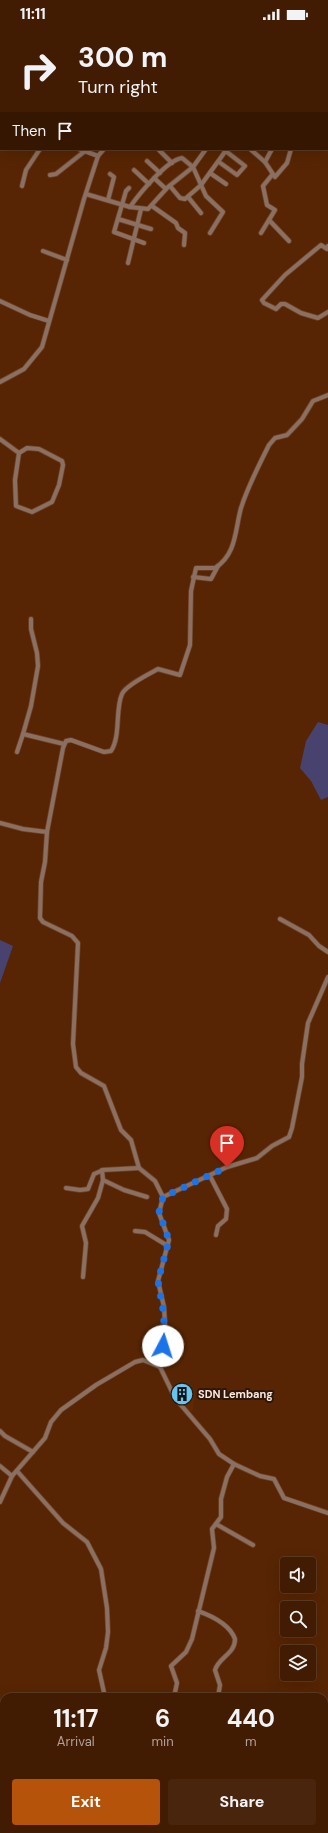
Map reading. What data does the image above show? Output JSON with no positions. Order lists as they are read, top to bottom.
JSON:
{
  "places": {
    "building": ["SDN Lembang"]
  },
  "page": {
    "status": "11:11",
    "turn": ["300 m", "Turn right"],
    "then": "Then",
    "eta": [
      "11:17",
      "Arrival",
      "6",
      "min",
      "440",
      "m"
    ],
    "buttons": ["Exit", "Share"]
  }
}
